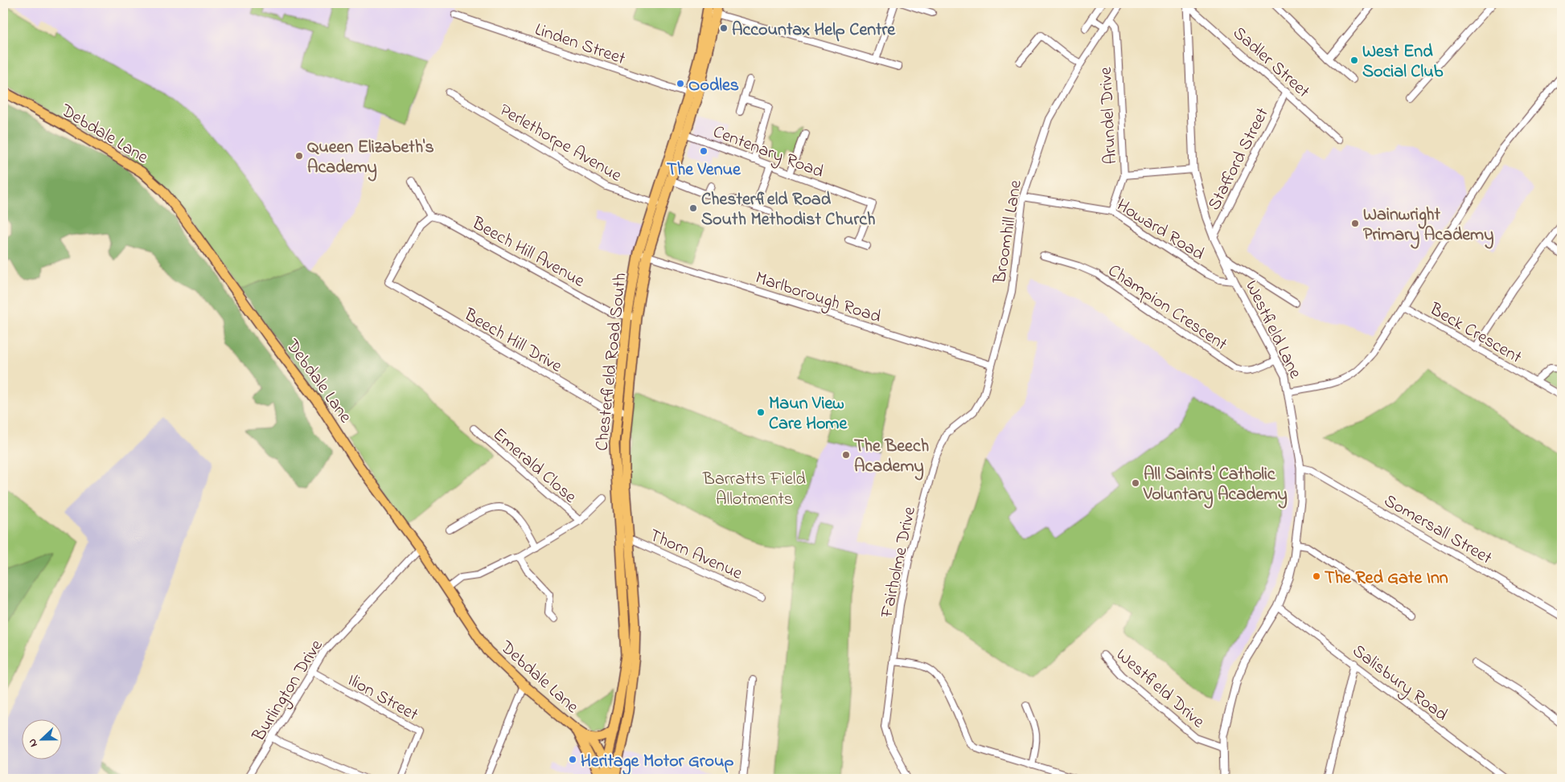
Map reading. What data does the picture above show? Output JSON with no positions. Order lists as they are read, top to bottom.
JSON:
{
  "streets": {
    "main road": ["Debdale Lane", "Chesterfield Road South"],
    "street": [
      "Linden Street",
      "Sadler Street",
      "Arundel Drive",
      "Perlethorpe Avenue",
      "Centenary Road",
      "Stafford Street",
      "Howard Road",
      "Broomhill Lane",
      "Beech Hill Avenue",
      "Marlborough Road",
      "Champion Crescent",
      "Westfield Lane",
      "Beck Crescent",
      "Beech Hill Drive",
      "Emerald Close",
      "Somersall Street",
      "Thorn Avenue",
      "Fairholme Drive",
      "Salisbury Road",
      "Westfield Drive",
      "Burlington Drive",
      "Ilion Street"
    ]
  },
  "crossings": [
    ["Linden Street", "Chesterfield Road South"],
    ["Sadler Street", "Stafford Street"],
    ["Sadler Street", "Westfield Lane"],
    ["Arundel Drive", "Howard Road"],
    ["Arundel Drive", "Broomhill Lane"],
    ["Debdale Lane", "Chesterfield Road South"],
    ["Debdale Lane", "Burlington Drive"],
    ["Perlethorpe Avenue", "Chesterfield Road South"],
    ["Centenary Road", "Chesterfield Road South"],
    ["Stafford Street", "Westfield Lane"],
    ["Howard Road", "Broomhill Lane"],
    ["Howard Road", "Westfield Lane"],
    ["Broomhill Lane", "Marlborough Road"],
    ["Broomhill Lane", "Fairholme Drive"],
    ["Beech Hill Avenue", "Beech Hill Drive"],
    ["Beech Hill Avenue", "Chesterfield Road South"],
    ["Marlborough Road", "Chesterfield Road South"],
    ["Marlborough Road", "Fairholme Drive"],
    ["Champion Crescent", "Westfield Lane"],
    ["Westfield Lane", "Somersall Street"],
    ["Westfield Lane", "Salisbury Road"],
    ["Westfield Lane", "Westfield Drive"],
    ["Beech Hill Drive", "Chesterfield Road South"],
    ["Chesterfield Road South", "Thorn Avenue"],
    ["Burlington Drive", "Ilion Street"]
  ],
  "parks": ["Barratts Field Allotments"],
  "places": [
    "Accountax Help Centre",
    "West End Social Club",
    "Oodles",
    "The Venue",
    "Queen Elizabeth's Academy",
    "Chesterfield Road South Methodist Church",
    "Wainwright Primary Academy",
    "Maun View Care Home",
    "The Beech Academy",
    "All Saints' Catholic Voluntary Academy",
    "The Red Gate Inn",
    "Heritage Motor Group"
  ],
  "north": "left"
}
